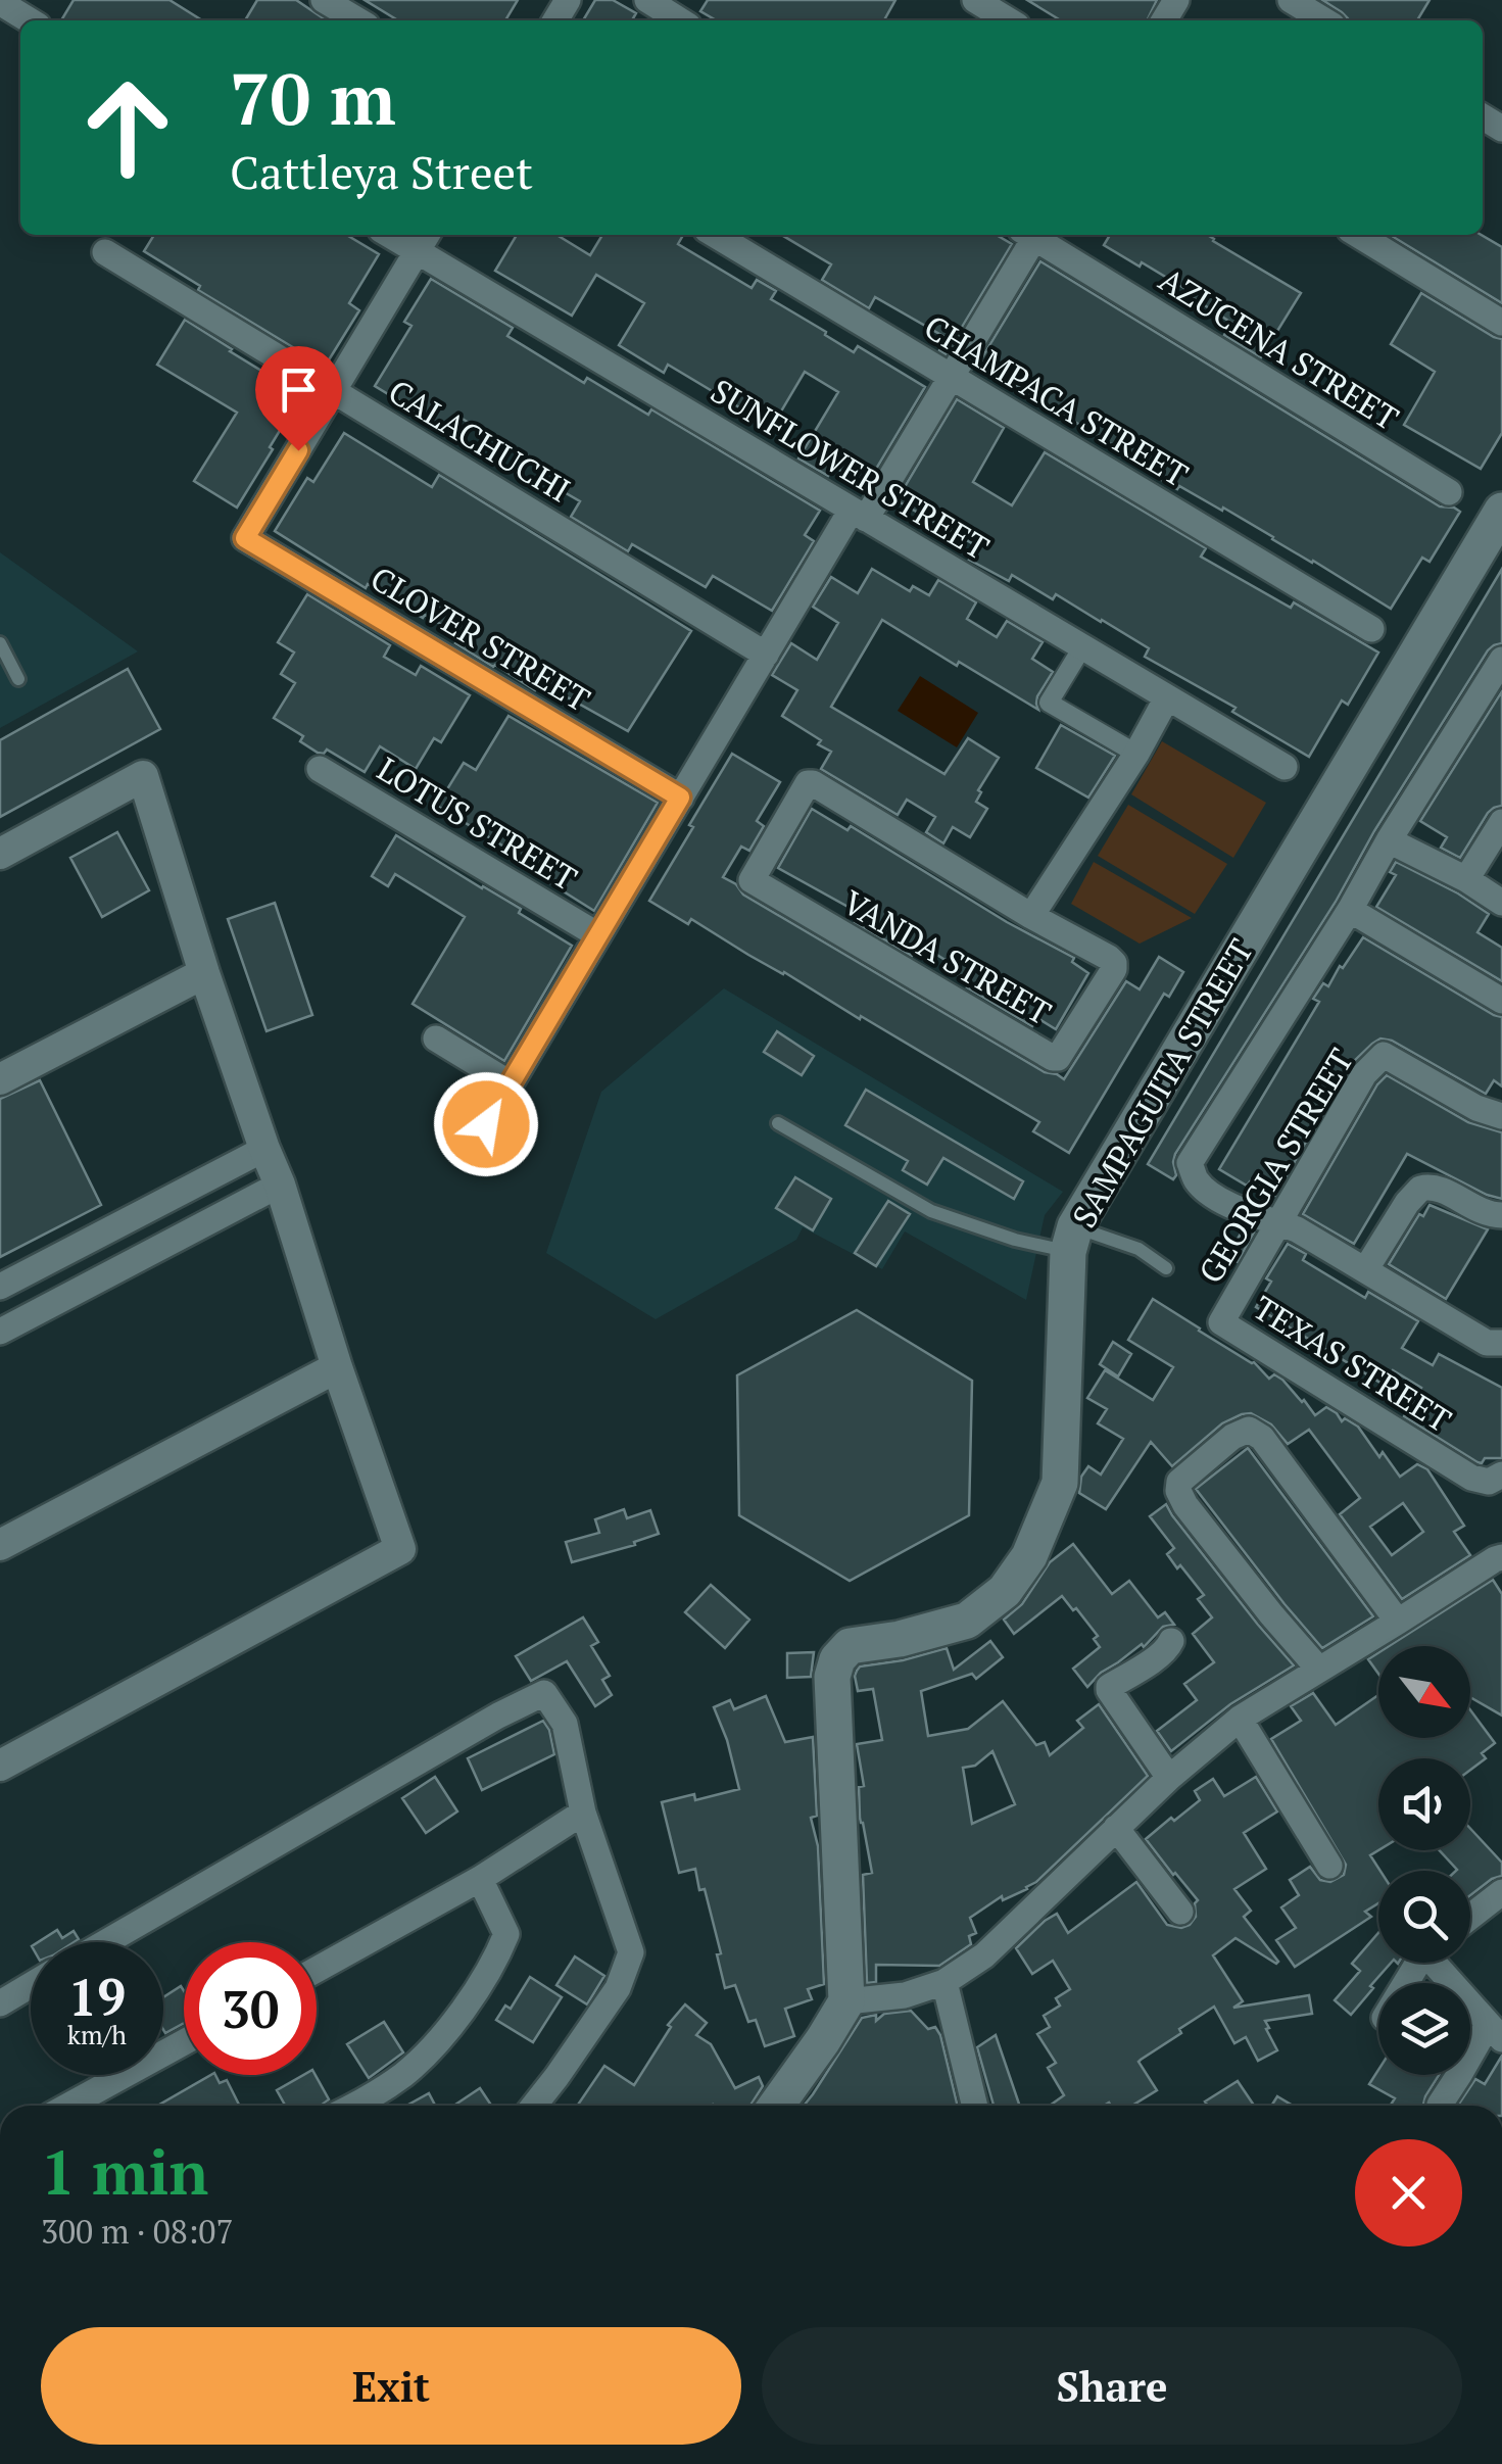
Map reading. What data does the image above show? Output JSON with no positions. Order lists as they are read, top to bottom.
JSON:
{
  "streets": {
    "main road": ["SAMPAGUITA STREET"],
    "street": [
      "AZUCENA STREET",
      "CHAMPACA STREET",
      "CALACHUCHI",
      "SUNFLOWER STREET",
      "CLOVER STREET",
      "LOTUS STREET",
      "VANDA STREET",
      "GEORGIA STREET",
      "TEXAS STREET"
    ]
  },
  "crossings": [
    ["CALACHUCHI", "CLOVER STREET"],
    ["GEORGIA STREET", "TEXAS STREET"]
  ],
  "north": "bottom right",
  "page": {
    "turn": ["70 m", "Cattleya Street"],
    "speed": "19 km/h",
    "limit": "30",
    "heading": ["1 min", "300 m · 08:07"],
    "buttons": ["Exit", "Share"]
  }
}
